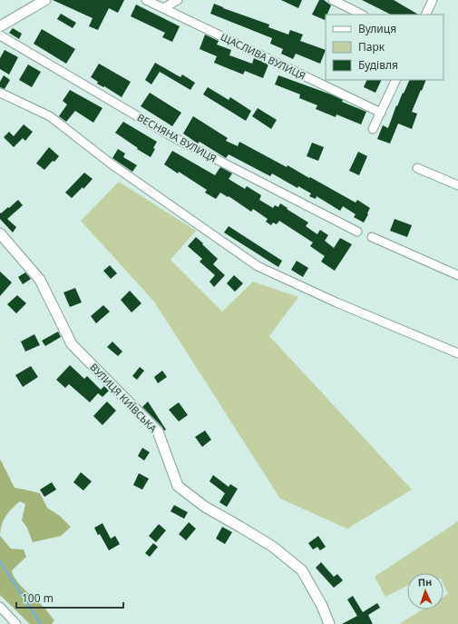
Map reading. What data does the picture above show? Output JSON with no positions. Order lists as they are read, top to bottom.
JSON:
{
  "streets": {
    "street": ["ЩАСЛИВА ВУЛИЦЯ", "ВЕСНЯНА ВУЛИЦЯ", "ВУЛИЦЯ КИЇВСЬКА"]
  },
  "legend": ["Вулиця", "Парк", "Будівля"],
  "scale_bar": "100 m",
  "north": "top"
}
